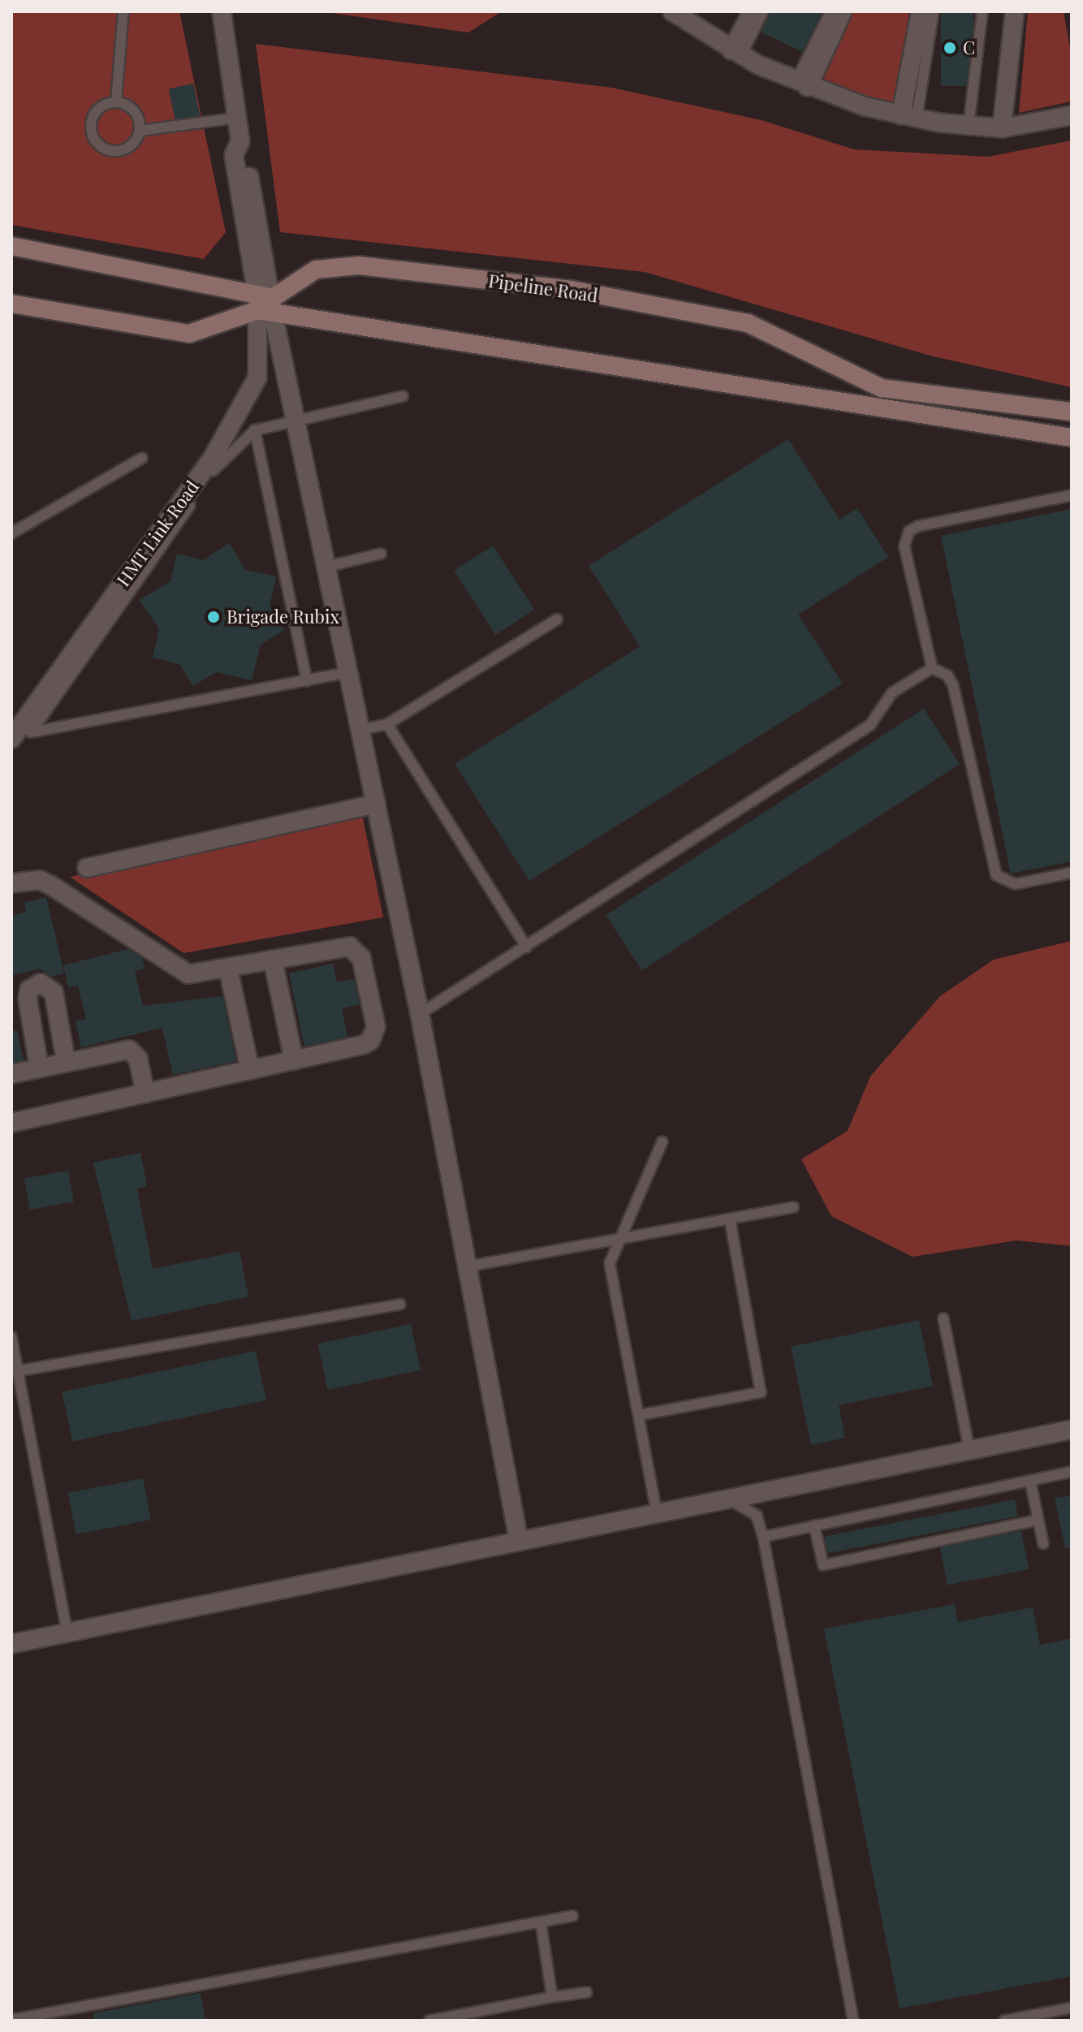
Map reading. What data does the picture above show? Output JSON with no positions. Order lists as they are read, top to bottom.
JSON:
{
  "streets": {
    "main road": ["Pipeline Road"],
    "street": ["HMT Link Road"]
  },
  "crossings": [
    ["Pipeline Road", "HMT Link Road"]
  ],
  "places": ["C", "Brigade Rubix"]
}
